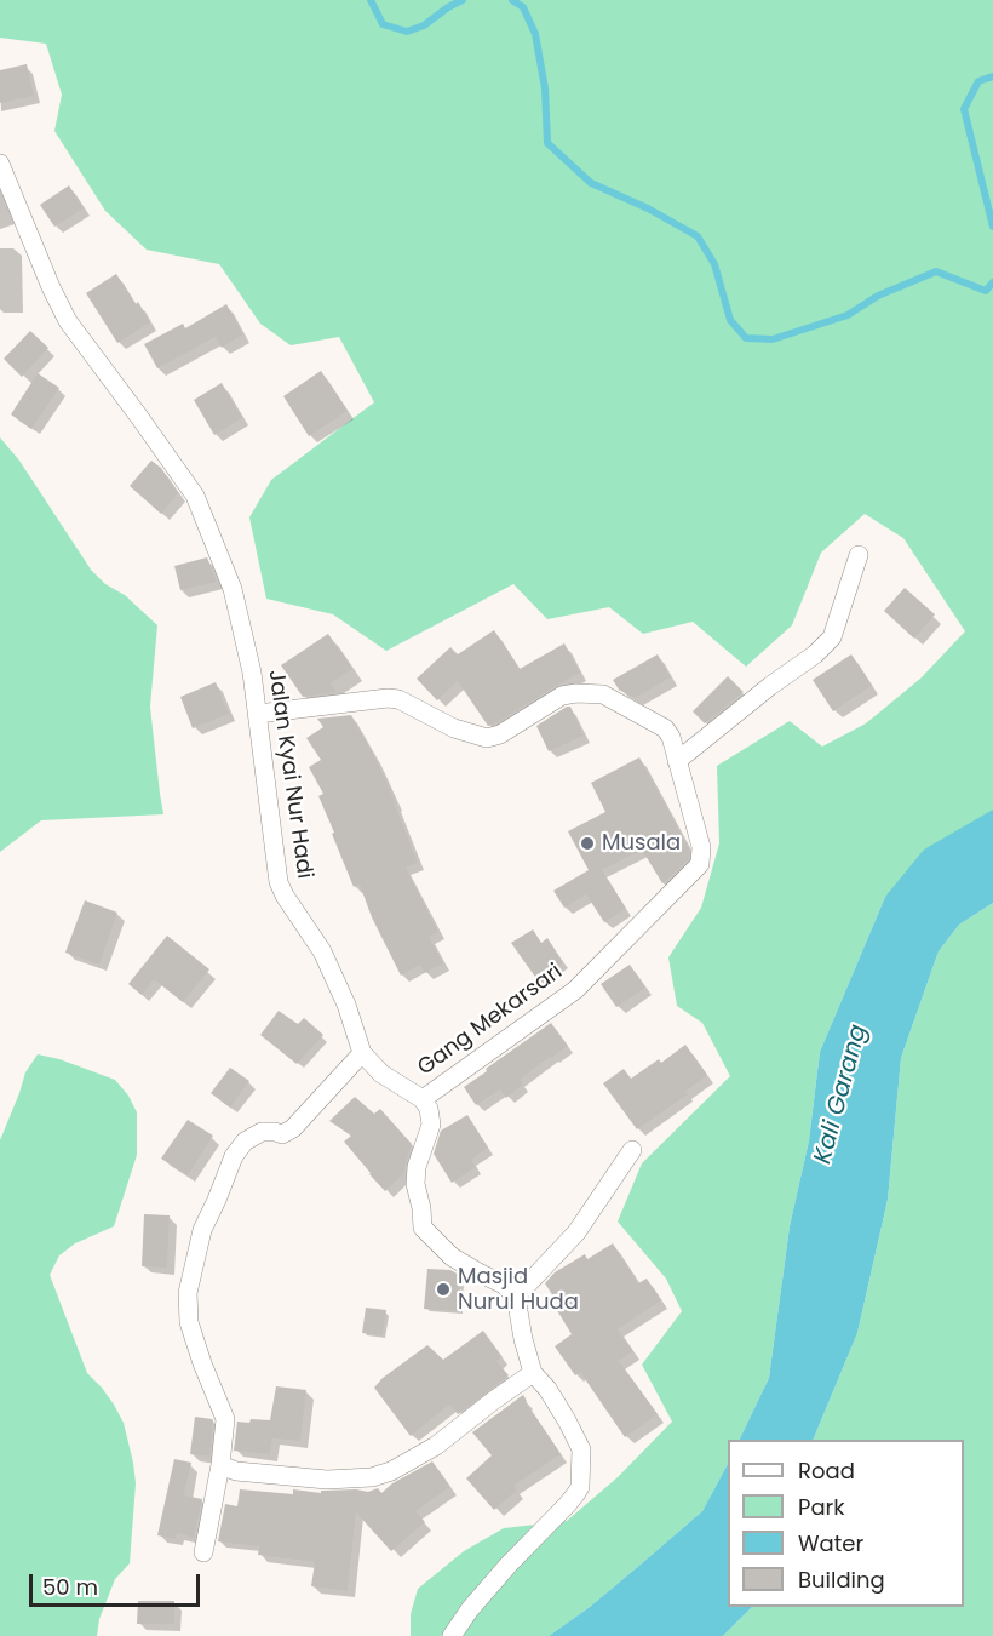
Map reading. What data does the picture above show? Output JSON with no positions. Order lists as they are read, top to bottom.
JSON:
{
  "streets": {
    "street": ["Jalan Kyai Nur Hadi", "Gang Mekarsari"]
  },
  "crossings": [
    ["Jalan Kyai Nur Hadi", "Gang Mekarsari"]
  ],
  "water": ["Kali Garang"],
  "places": ["Musala", "Masjid Nurul Huda"],
  "legend": [
    "Road",
    "Park",
    "Water",
    "Building"
  ],
  "scale_bar": "50 m"
}
